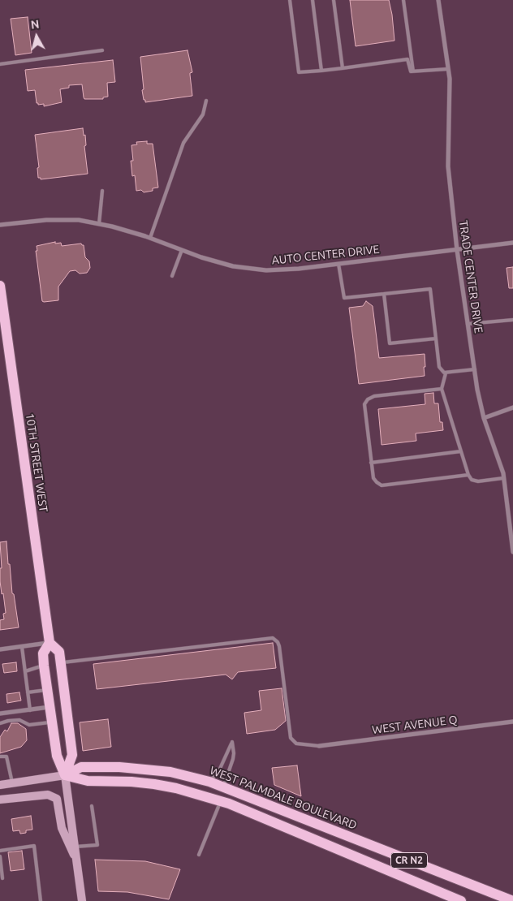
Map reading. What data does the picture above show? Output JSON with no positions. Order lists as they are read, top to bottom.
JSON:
{
  "streets": {
    "main road": ["10TH STREET WEST", "WEST PALMDALE BOULEVARD", "CR N2"],
    "street": ["AUTO CENTER DRIVE", "TRADE CENTER DRIVE", "WEST AVENUE Q"]
  },
  "crossings": [
    ["AUTO CENTER DRIVE", "TRADE CENTER DRIVE"],
    ["10TH STREET WEST", "WEST PALMDALE BOULEVARD"],
    ["10TH STREET WEST", "CR N2"],
    ["WEST PALMDALE BOULEVARD", "CR N2"]
  ],
  "north": "top"
}
